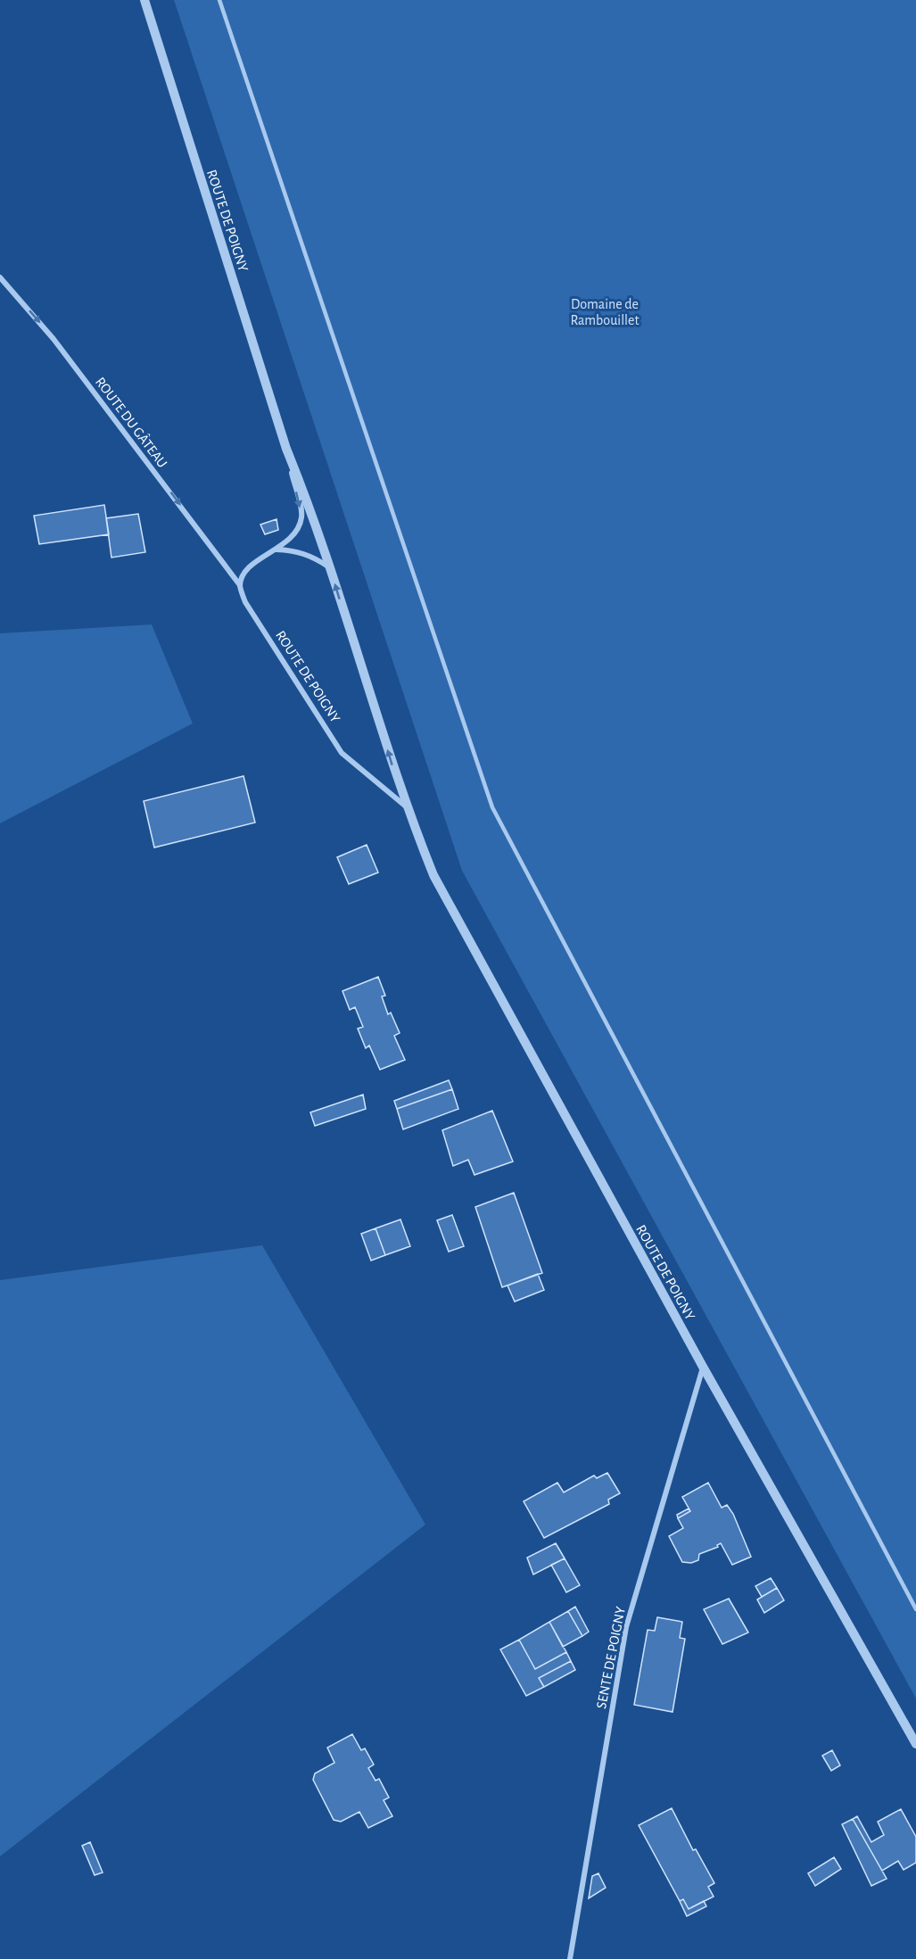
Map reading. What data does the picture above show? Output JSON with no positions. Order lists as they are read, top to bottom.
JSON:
{
  "streets": {
    "street": ["ROUTE DE POIGNY", "ROUTE DU GÂTEAU", "SENTE DE POIGNY"]
  },
  "crossings": [
    ["ROUTE DE POIGNY", "ROUTE DU GÂTEAU"],
    ["ROUTE DE POIGNY", "SENTE DE POIGNY"]
  ],
  "one_way": ["ROUTE DU GÂTEAU"],
  "parks": ["Domaine de Rambouillet"]
}
